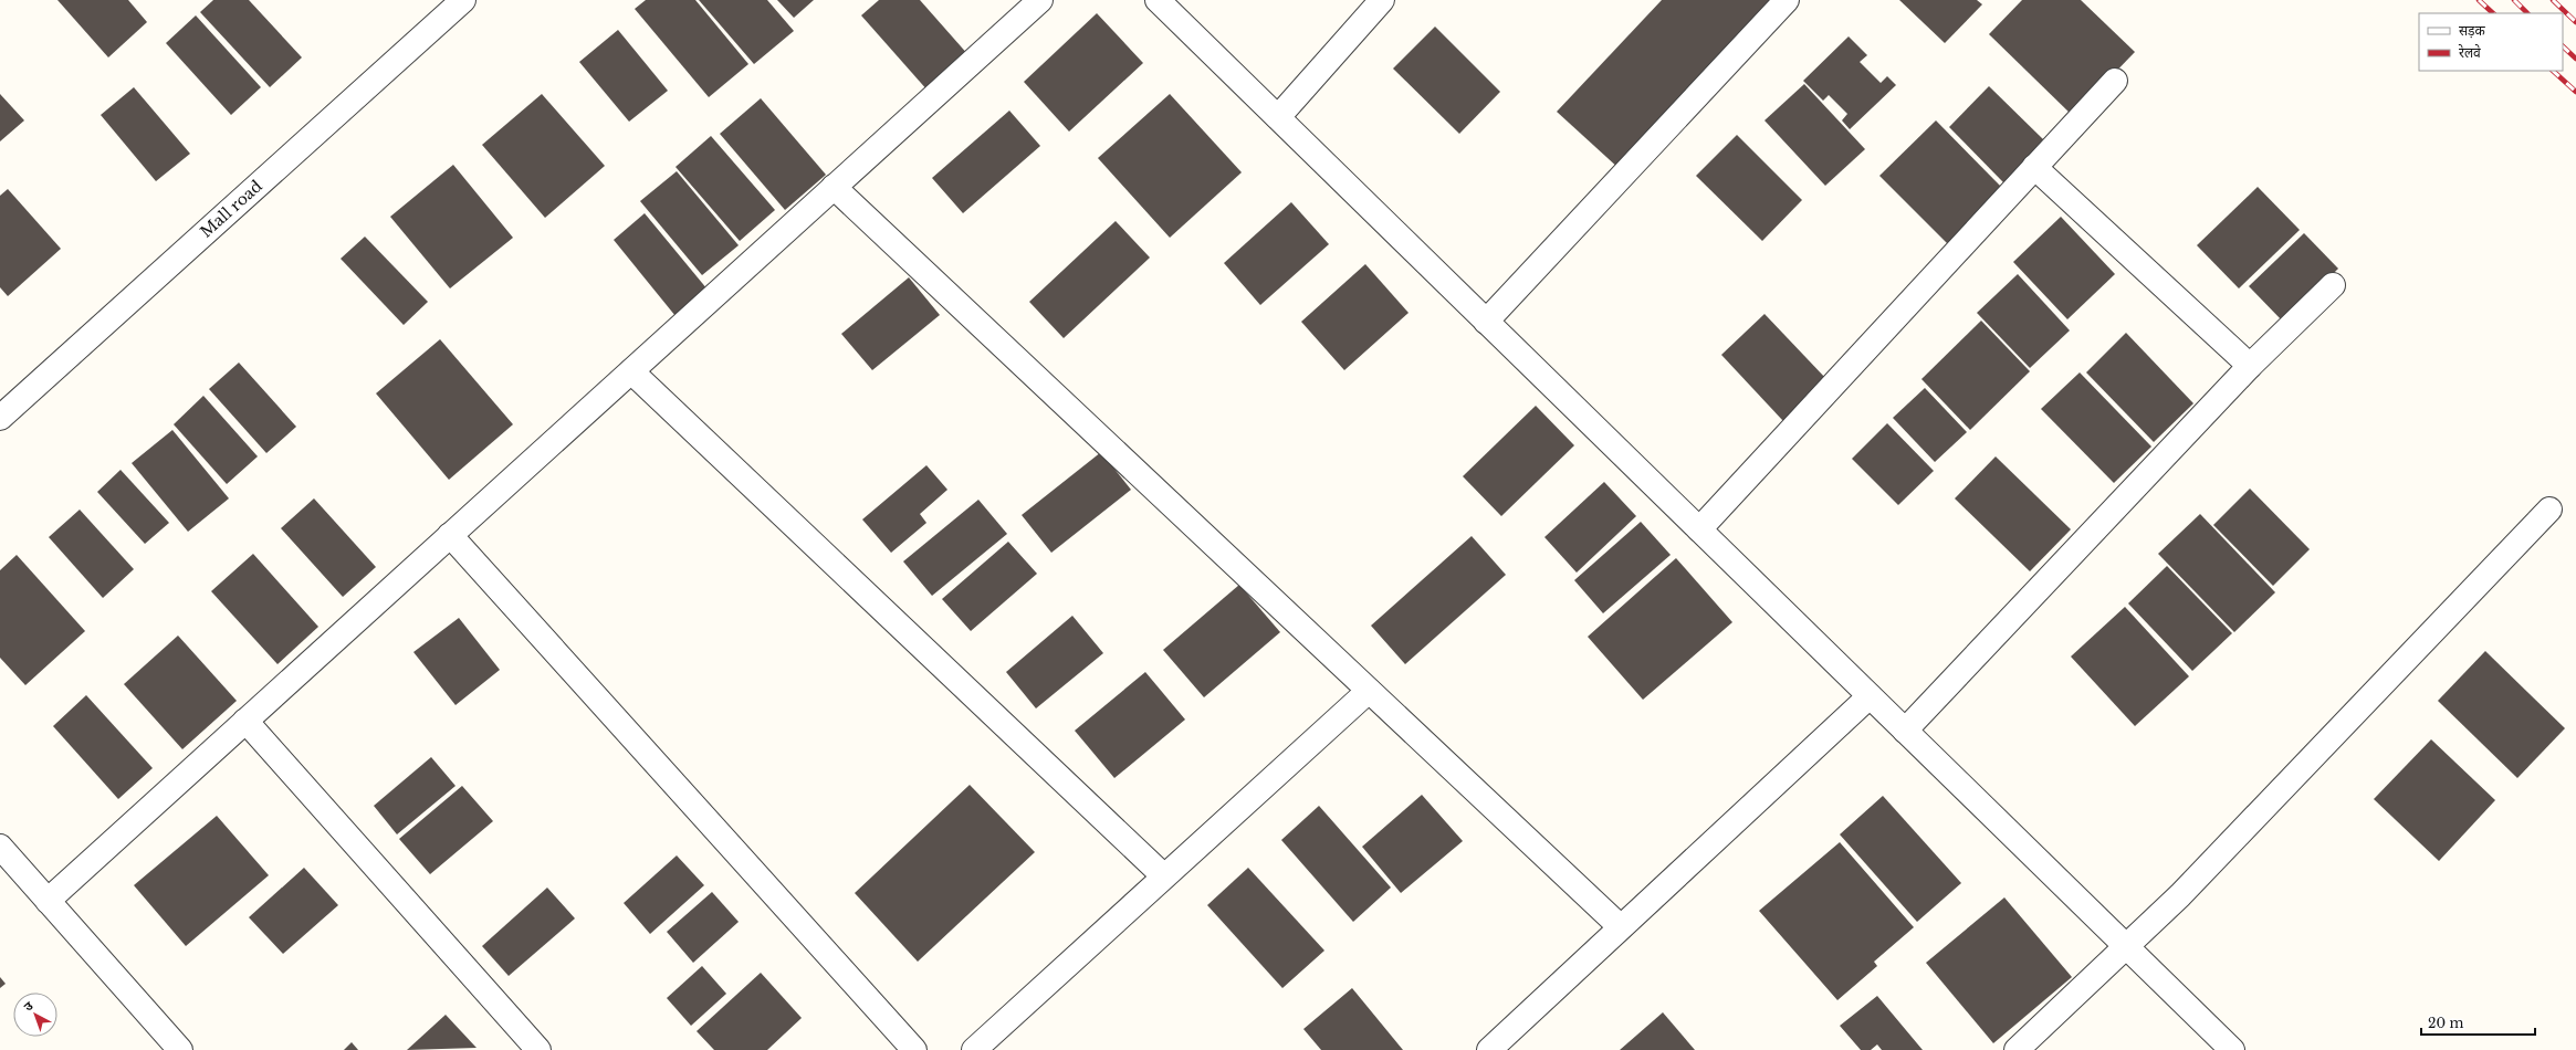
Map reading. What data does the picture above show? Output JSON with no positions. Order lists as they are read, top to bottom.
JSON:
{
  "streets": {
    "street": ["Mall road"]
  },
  "legend": ["सड़क", "रेलवे"],
  "scale_bar": "20 m",
  "north": "top left"
}
